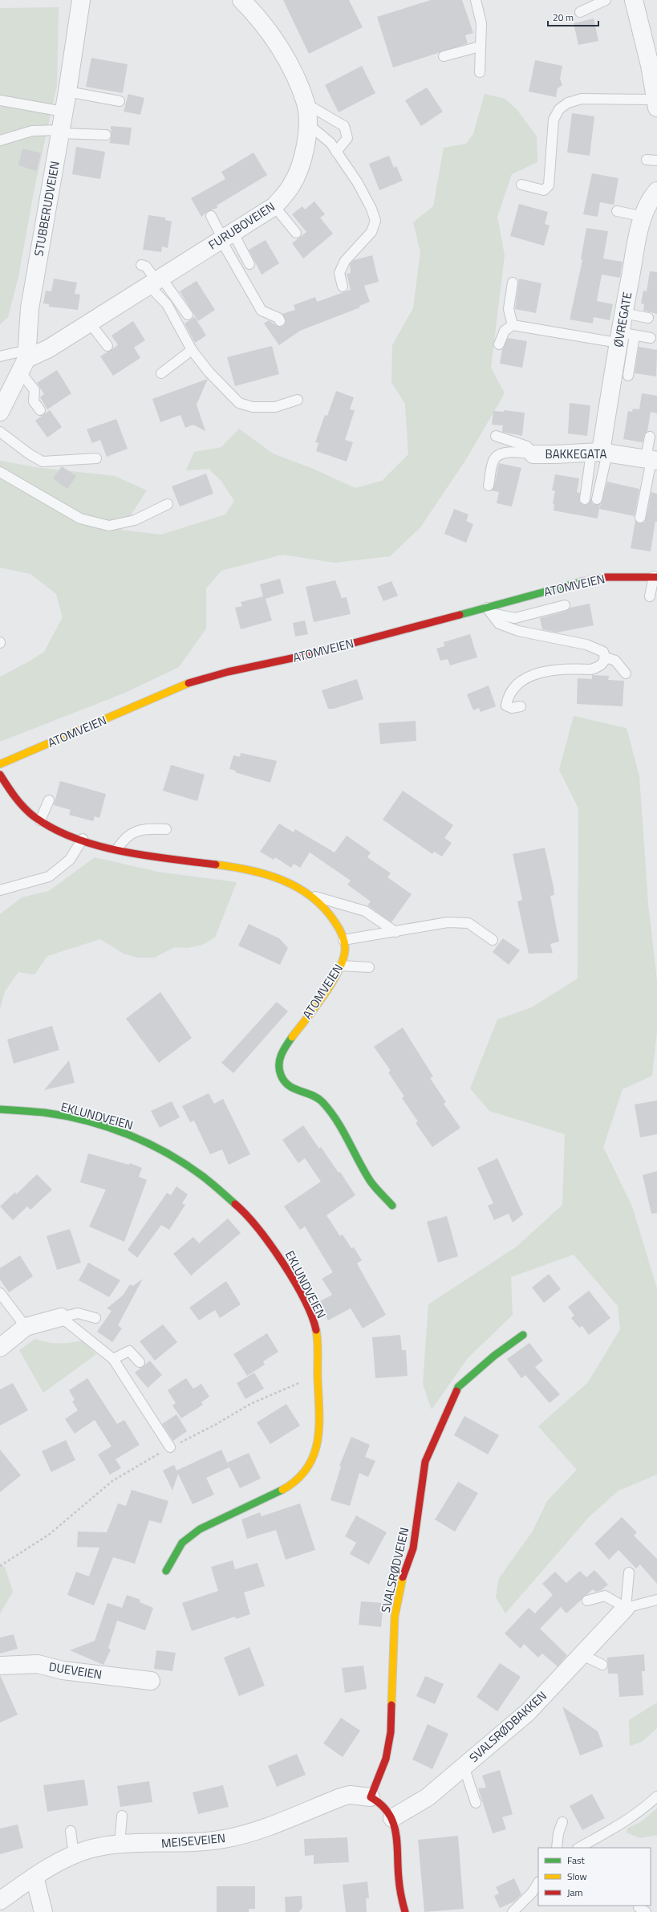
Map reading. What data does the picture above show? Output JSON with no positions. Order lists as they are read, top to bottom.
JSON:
{
  "streets": {
    "street": [
      "STUBBERUDVEIEN",
      "FURUBOVEIEN",
      "ØVREGATE",
      "BAKKEGATA",
      "ATOMVEIEN",
      "EKLUNDVEIEN",
      "SVALSRØDVEIEN",
      "DUEVEIEN",
      "SVALSRØDBAKKEN",
      "MEISEVEIEN"
    ]
  },
  "crossings": [
    ["STUBBERUDVEIEN", "FURUBOVEIEN"],
    ["ØVREGATE", "BAKKEGATA"],
    ["SVALSRØDVEIEN", "MEISEVEIEN"]
  ],
  "legend": ["Fast", "Slow", "Jam"],
  "scale_bar": "20 m"
}
